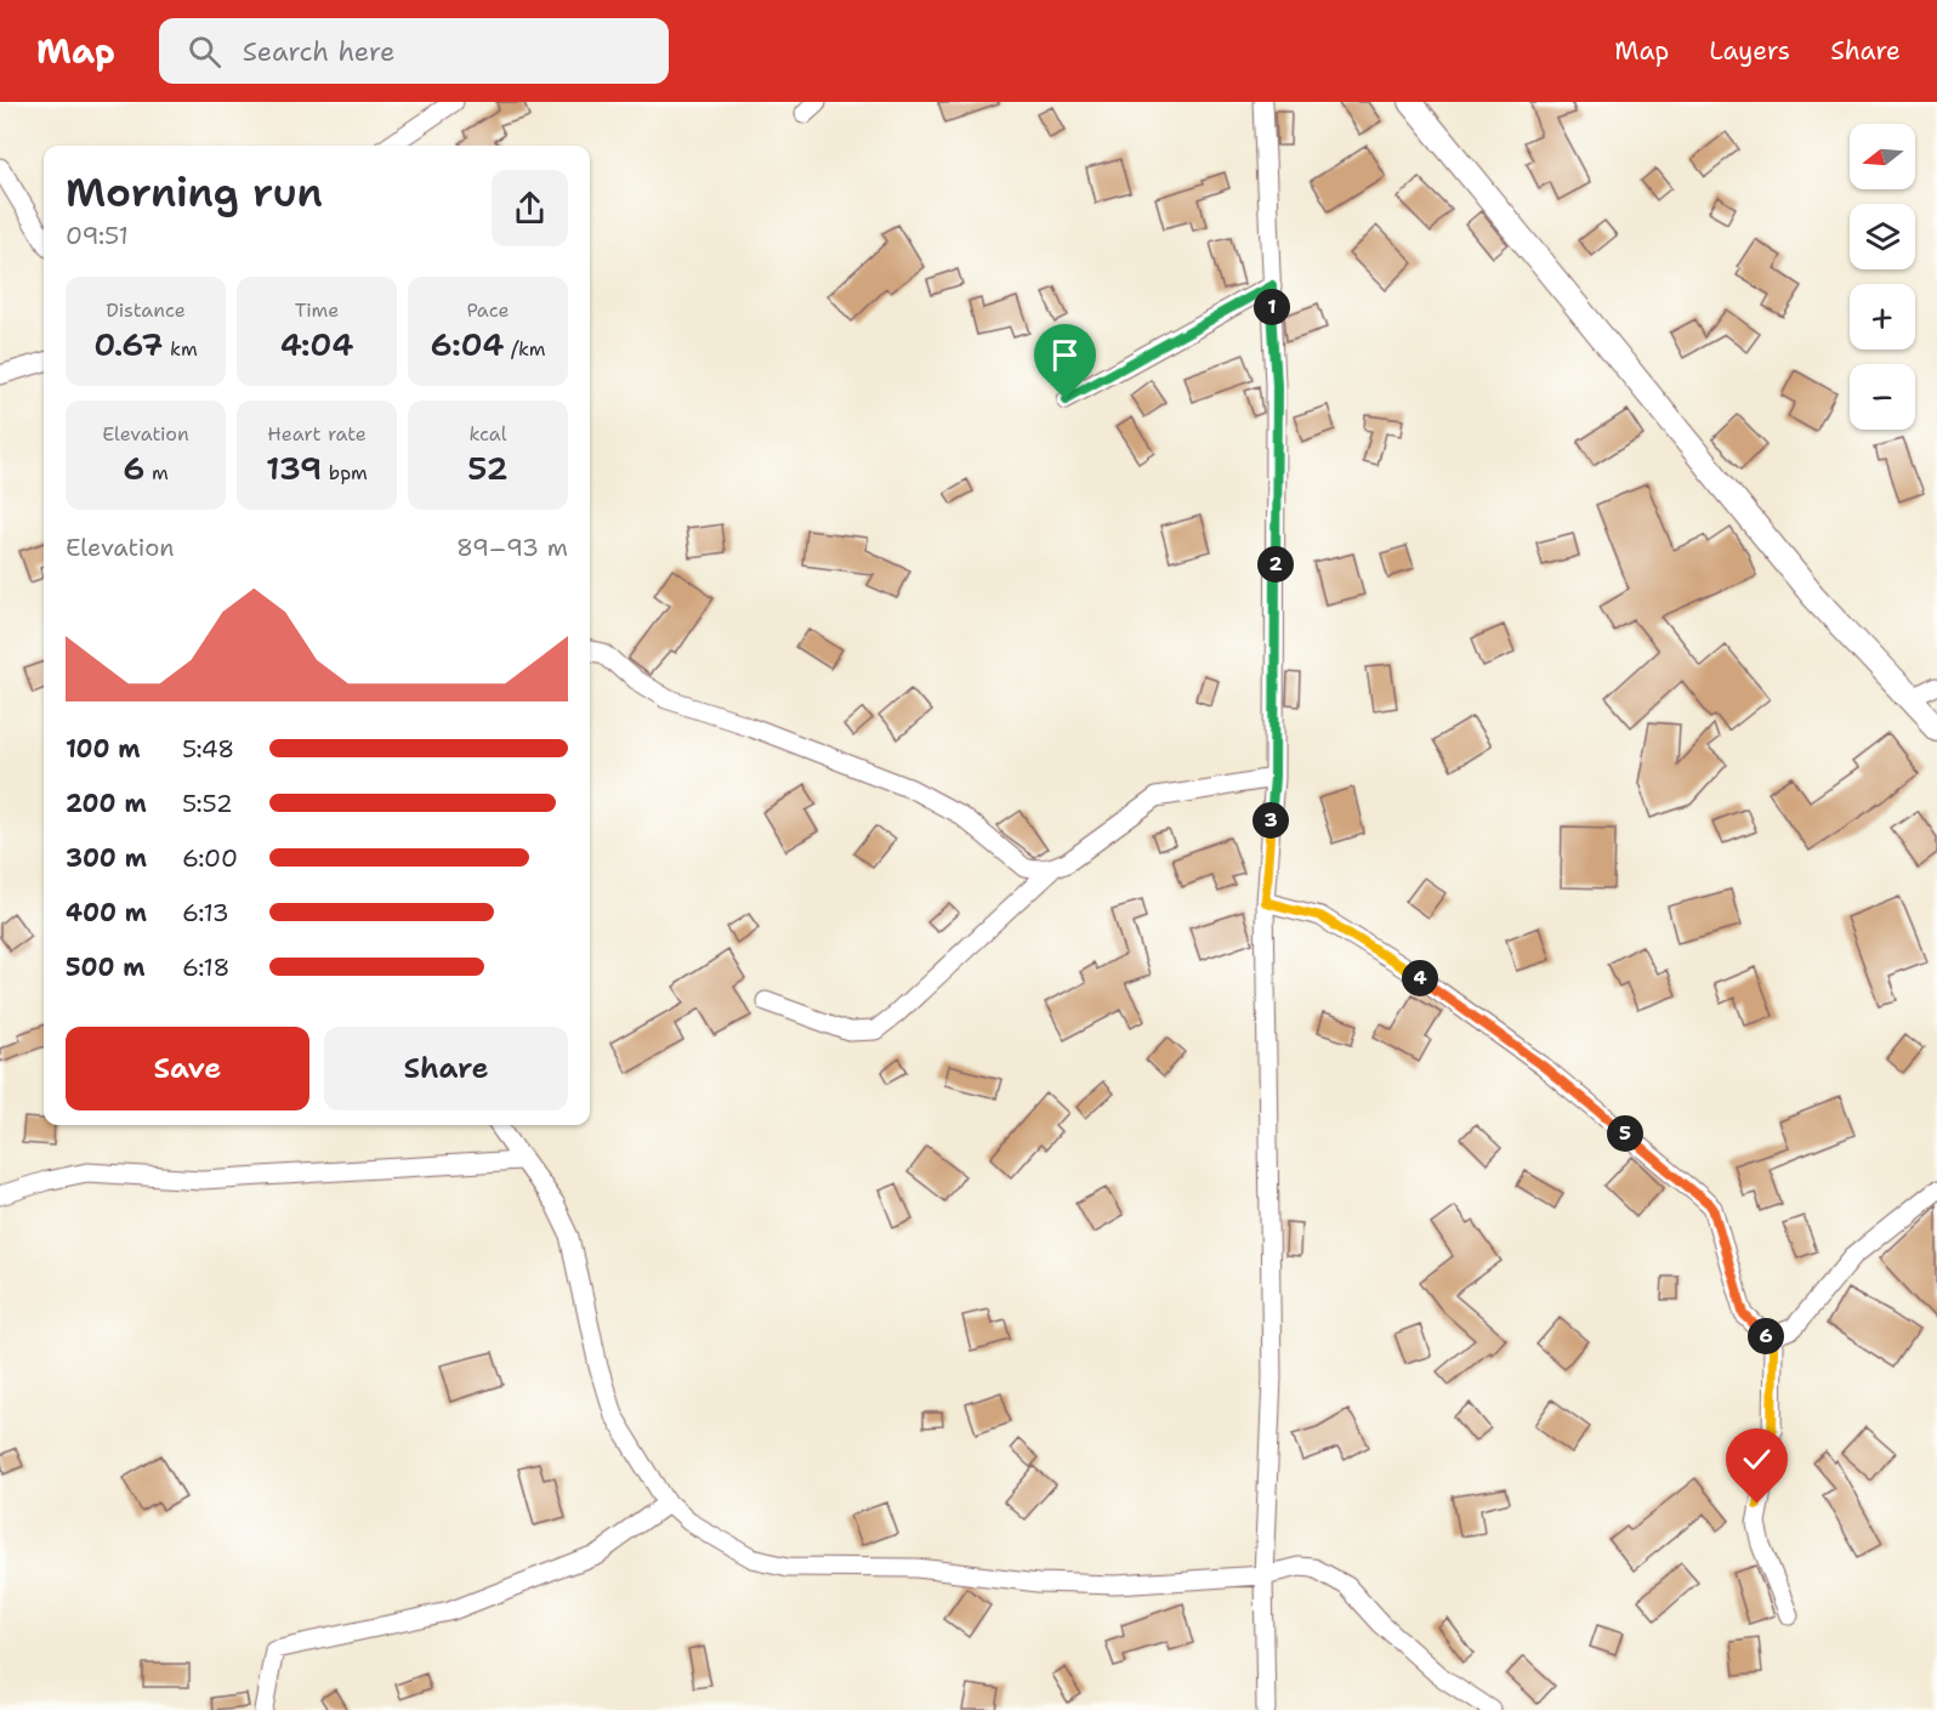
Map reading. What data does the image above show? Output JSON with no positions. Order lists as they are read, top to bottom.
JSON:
{
  "north": "left",
  "page": {
    "header": "Map",
    "search": "Search here",
    "nav": ["Map", "Layers", "Share"],
    "map_buttons": ["+", "−"],
    "heading": ["Morning run", "09:51"],
    "stats": [
      ["Distance", "0.67 km"],
      ["Time", "4:04"],
      ["Pace", "6:04 /km"],
      ["Elevation", "6 m"],
      ["Heart rate", "139 bpm"],
      ["kcal", "52"]
    ],
    "pins": [
      "1",
      "2",
      "3",
      "4",
      "5",
      "6"
    ],
    "chart": ["Elevation", "89–93 m"],
    "list": [
      {
        "name": "100 m",
        "note": "5:48"
      },
      {
        "name": "200 m",
        "note": "5:52"
      },
      {
        "name": "300 m",
        "note": "6:00"
      },
      {
        "name": "400 m",
        "note": "6:13"
      },
      {
        "name": "500 m",
        "note": "6:18"
      }
    ],
    "buttons": ["Save", "Share"]
  }
}
